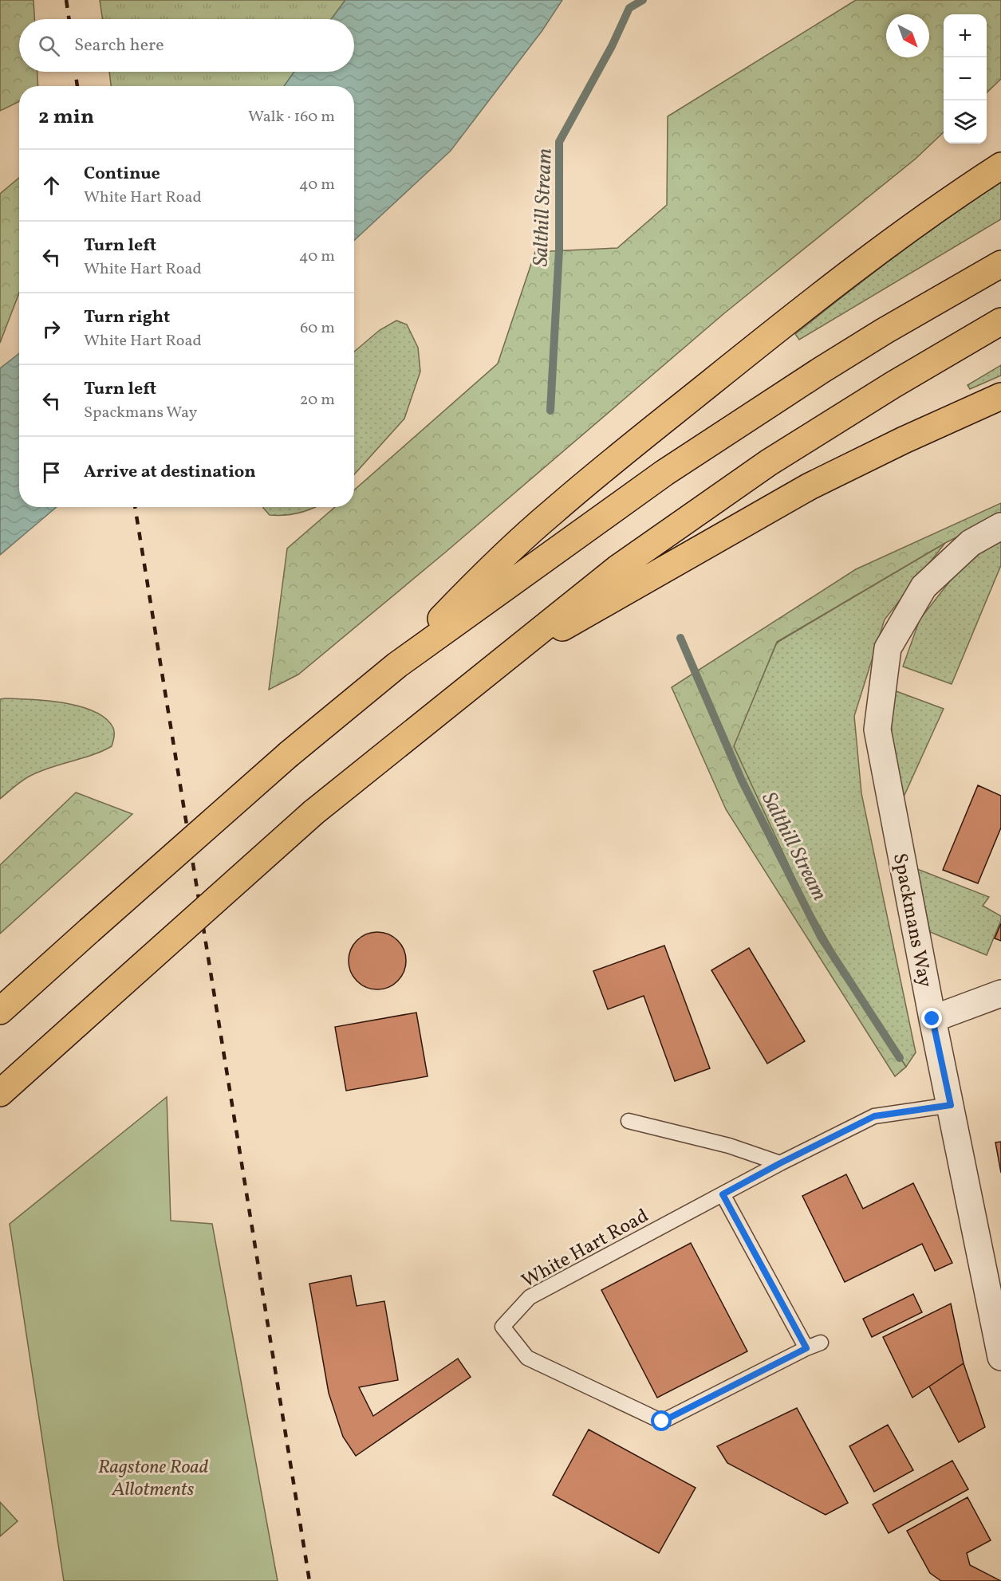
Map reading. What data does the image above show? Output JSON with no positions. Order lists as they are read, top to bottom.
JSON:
{
  "streets": {
    "street": ["Spackmans Way"],
    "lane": ["White Hart Road"]
  },
  "crossings": [
    ["Spackmans Way", "White Hart Road"]
  ],
  "water": ["Salthill Stream"],
  "parks": ["Ragstone Road Allotments"],
  "north": "bottom right",
  "page": {
    "map_buttons": ["+", "−"],
    "search": "Search here",
    "heading": ["2 min", "Walk · 160 m"],
    "list": [
      ["Continue", "White Hart Road", "40 m"],
      ["Turn left", "White Hart Road", "40 m"],
      ["Turn right", "White Hart Road", "60 m"],
      ["Turn left", "Spackmans Way", "20 m"],
      "Arrive at destination"
    ]
  }
}
